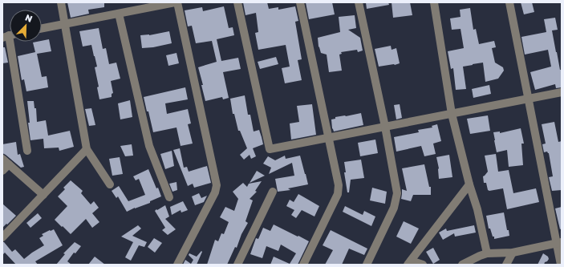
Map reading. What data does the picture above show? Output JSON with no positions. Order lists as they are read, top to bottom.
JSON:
{
  "north": "top right"
}
